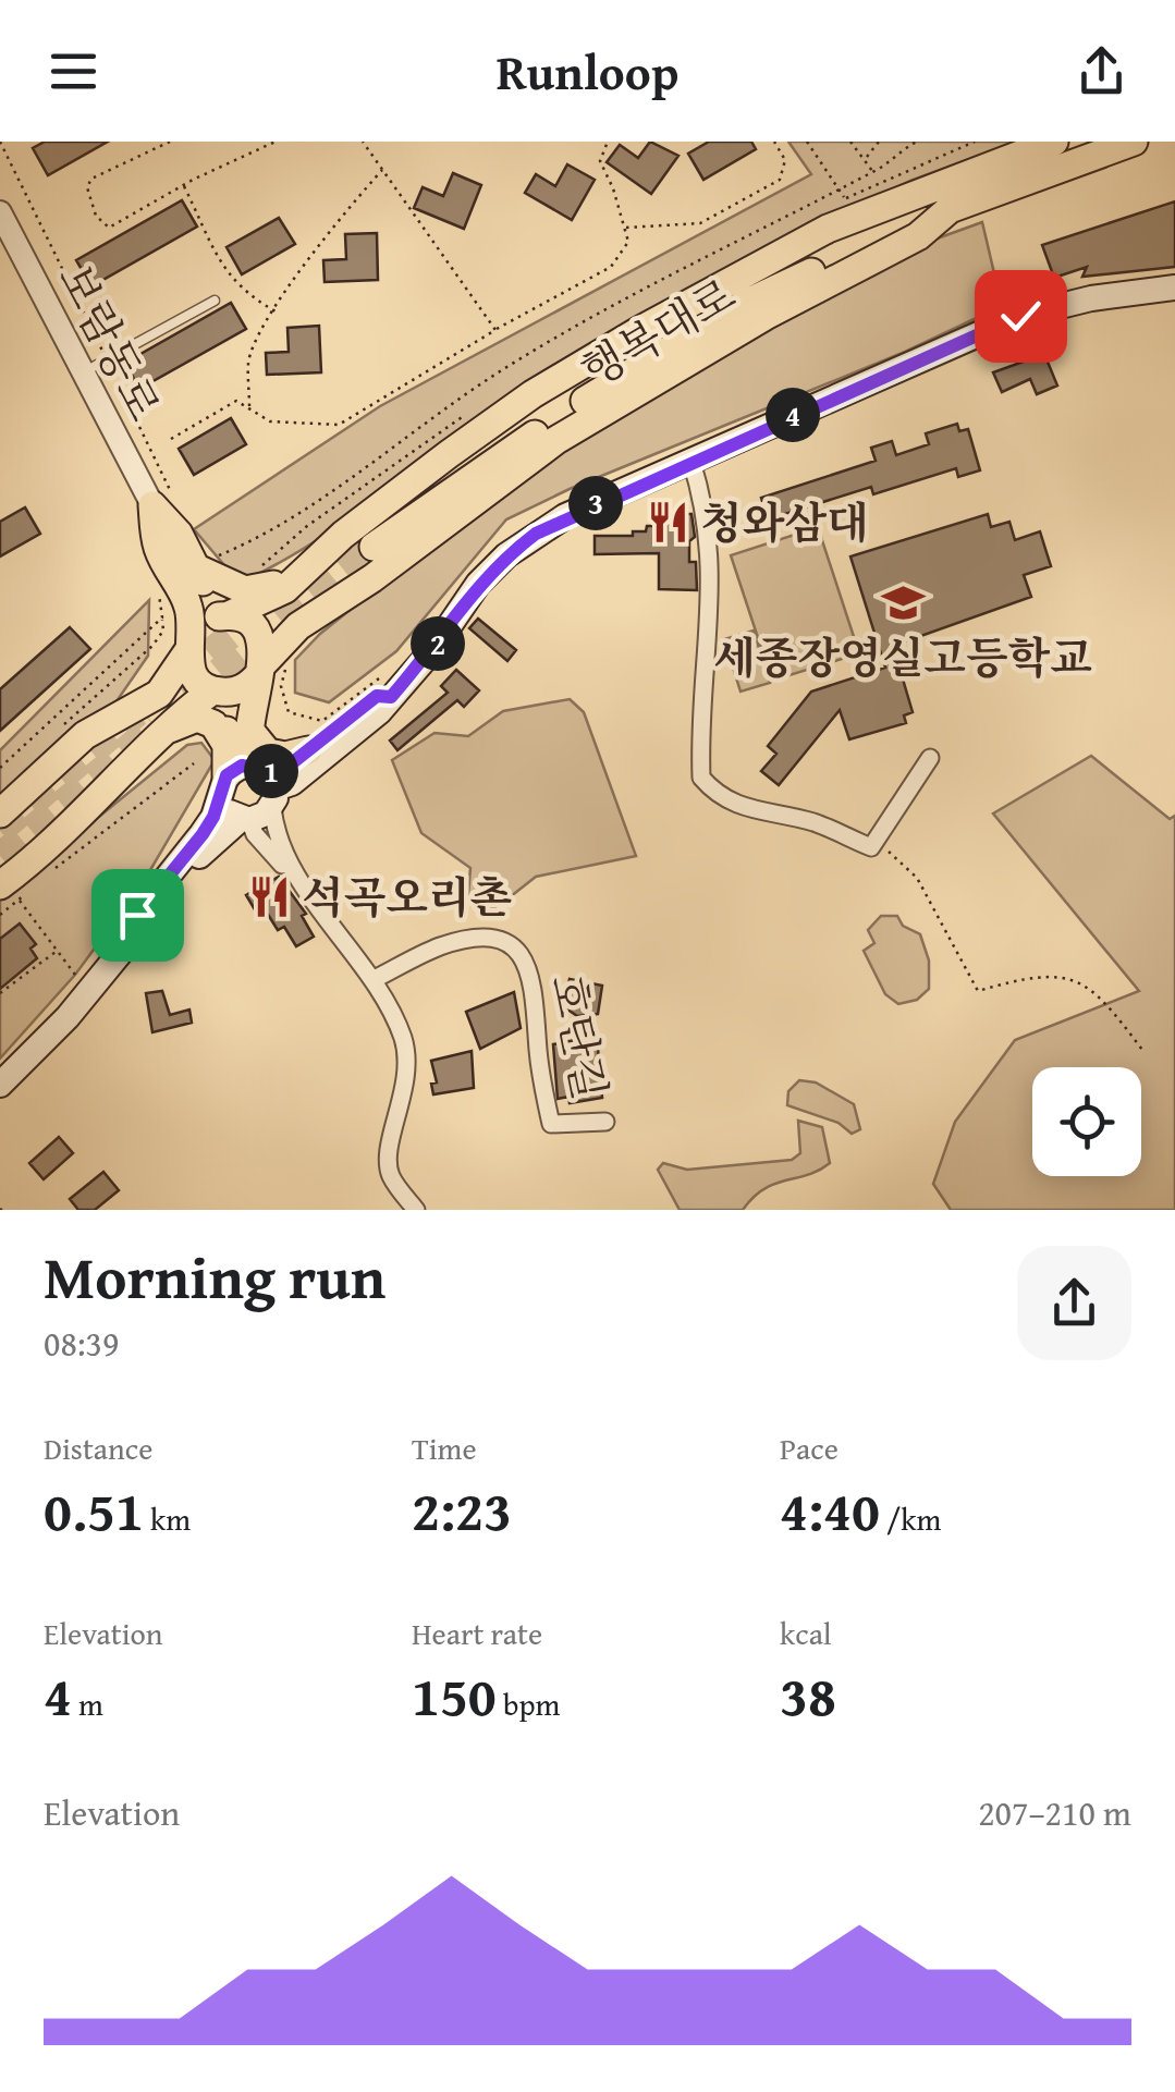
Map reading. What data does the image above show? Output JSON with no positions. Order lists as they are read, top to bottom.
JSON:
{
  "streets": {
    "highway": ["행복대로"],
    "street": ["보람동로", "호탄길"]
  },
  "places": {
    "restaurant": ["청와삼대", "석곡오리촌"],
    "school or university": ["세종장영실고등학교"]
  },
  "page": {
    "header": "Runloop",
    "pins": [
      "4",
      "3",
      "2",
      "1"
    ],
    "heading": ["Morning run", "08:39"],
    "stats": [
      ["Distance", "0.51 km"],
      ["Time", "2:23"],
      ["Pace", "4:40 /km"],
      ["Elevation", "4 m"],
      ["Heart rate", "150 bpm"],
      ["kcal", "38"]
    ],
    "chart": ["Elevation", "207–210 m"]
  }
}
